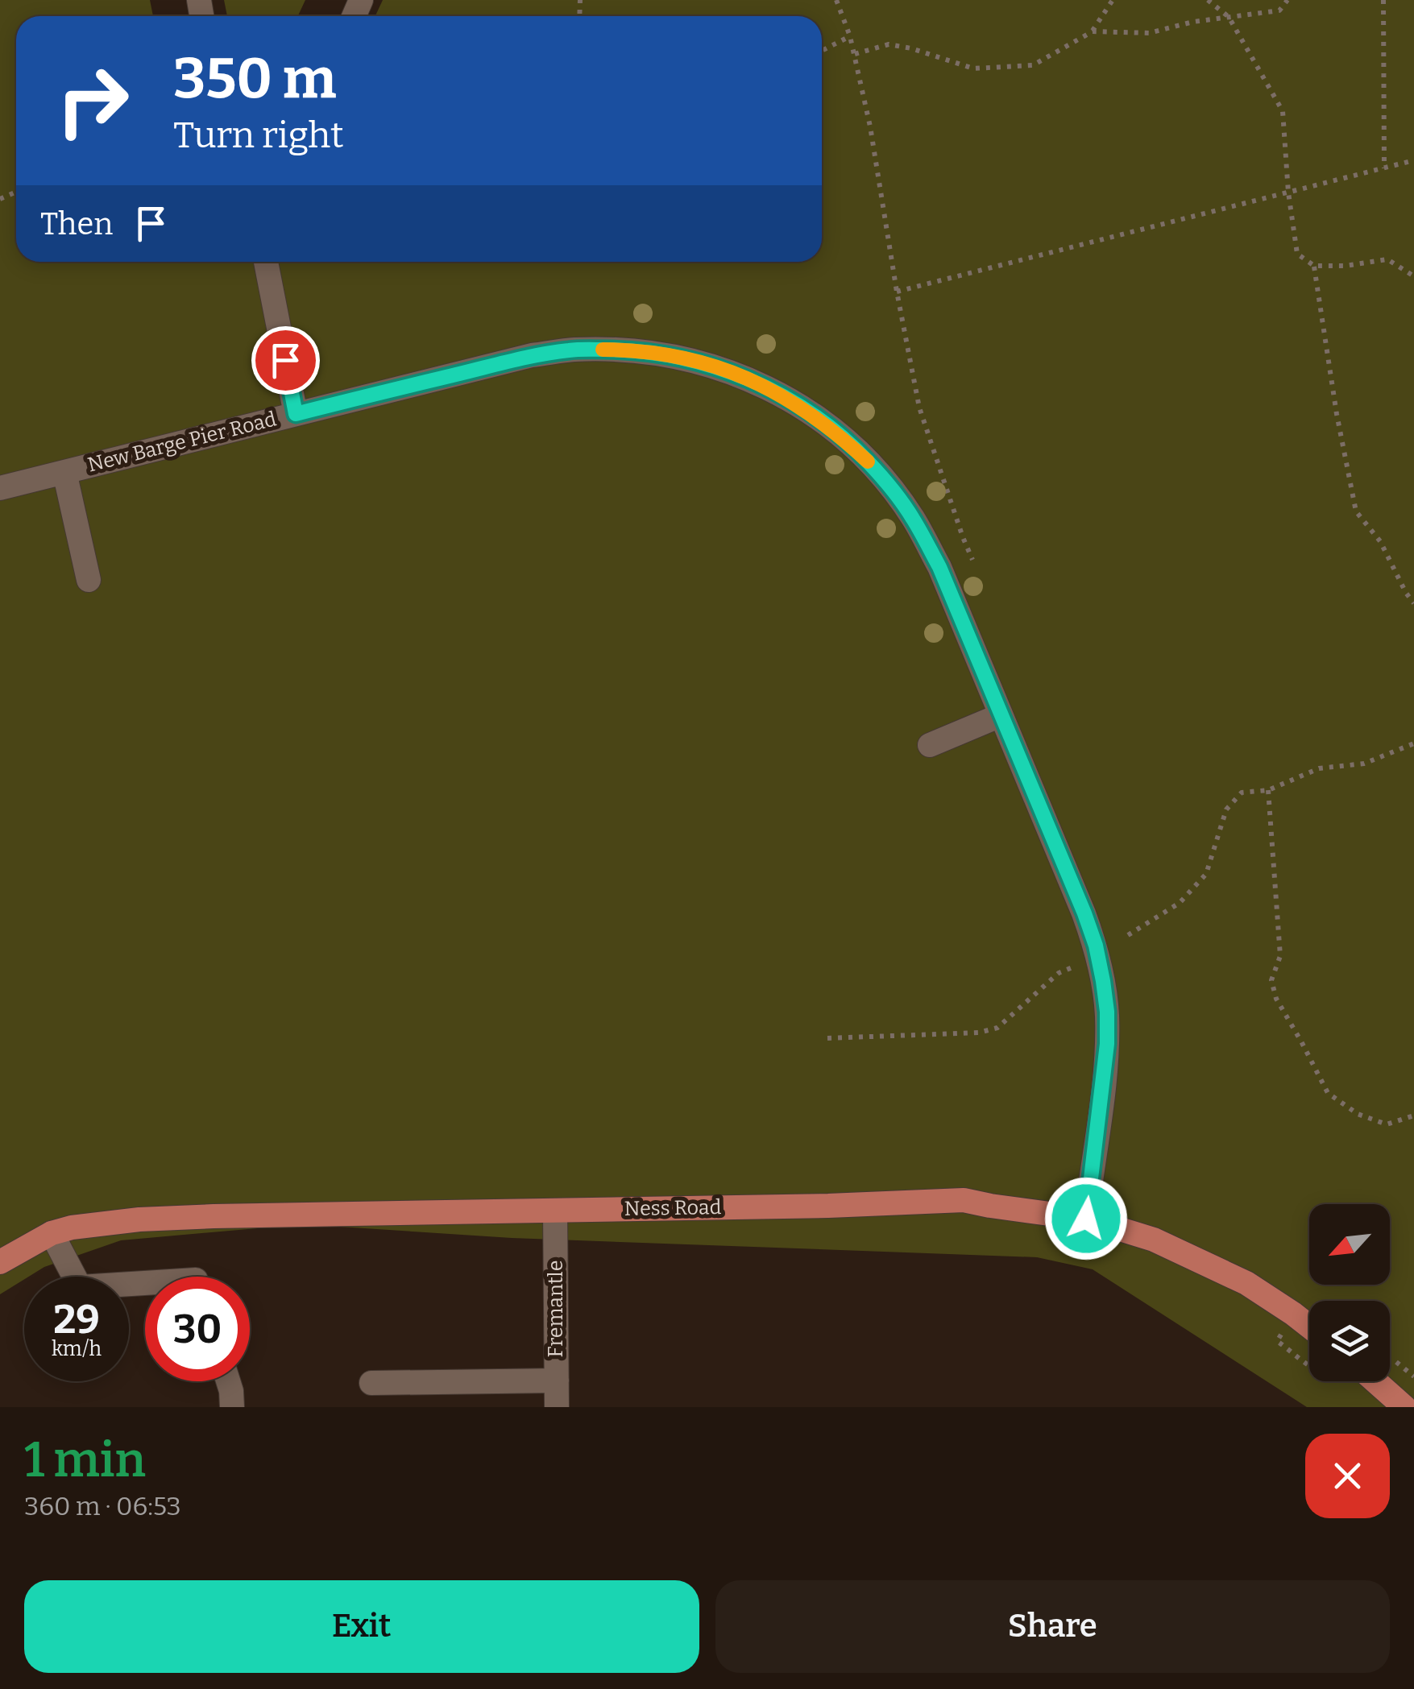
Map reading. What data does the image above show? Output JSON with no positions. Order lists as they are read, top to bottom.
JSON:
{
  "streets": {
    "main road": ["Ness Road"],
    "street": ["New Barge Pier Road", "Fremantle"]
  },
  "crossings": [
    ["New Barge Pier Road", "Ness Road"],
    ["Ness Road", "Fremantle"]
  ],
  "north": "bottom left",
  "page": {
    "turn": ["350 m", "Turn right"],
    "then": "Then",
    "speed": "29 km/h",
    "limit": "30",
    "heading": ["1 min", "360 m · 06:53"],
    "buttons": ["Exit", "Share"]
  }
}
